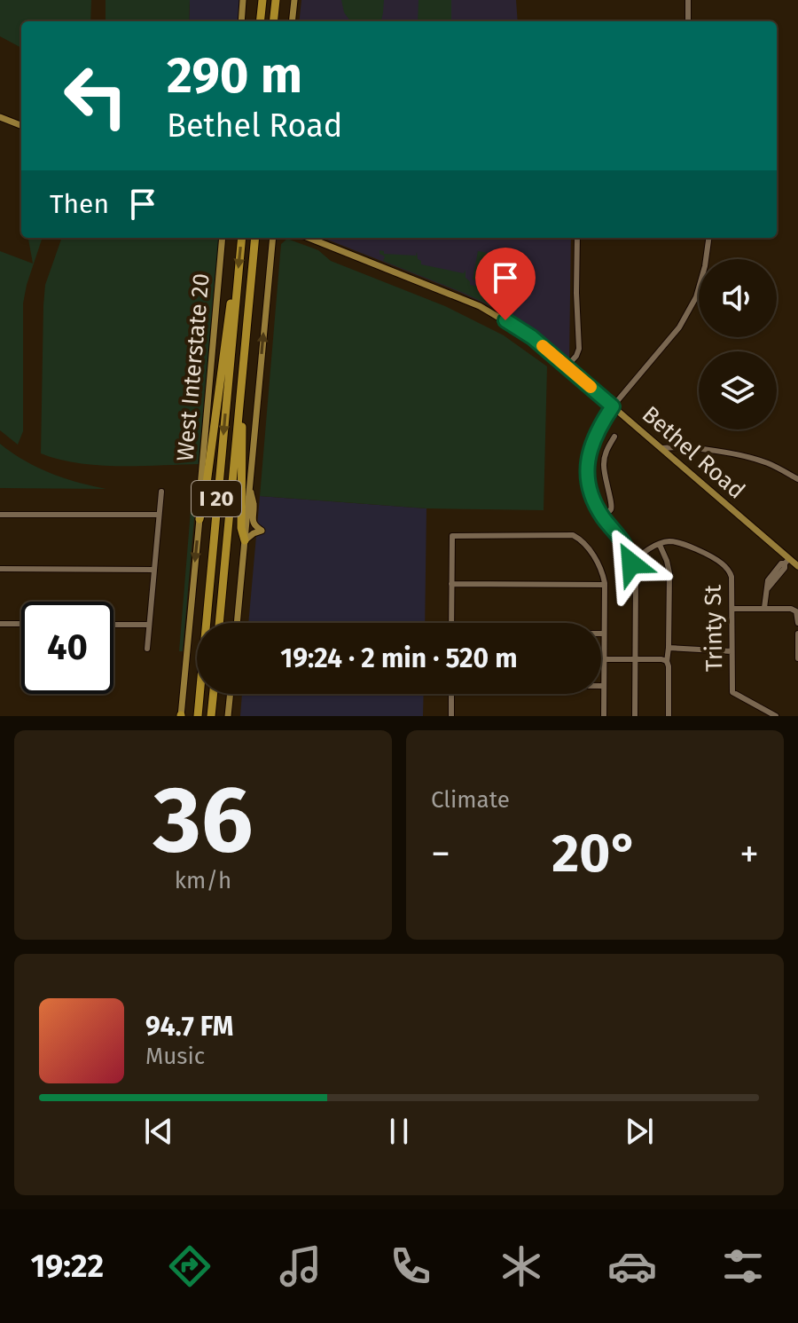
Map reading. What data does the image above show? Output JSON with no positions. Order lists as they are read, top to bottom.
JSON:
{
  "streets": {
    "highway": ["I 20"],
    "main road": ["West Interstate 20", "Bethel Road"],
    "street": ["Trinty St"]
  },
  "page": {
    "turn": ["290 m", "Bethel Road"],
    "then": "Then",
    "limit": "40",
    "trip": "19:24 · 2 min · 520 m",
    "tile": [
      ["36", "km/h"],
      "Climate"
    ],
    "heat": ["−", "20°", "+"],
    "song": ["94.7 FM", "Music"],
    "tabs": "19:22"
  }
}
